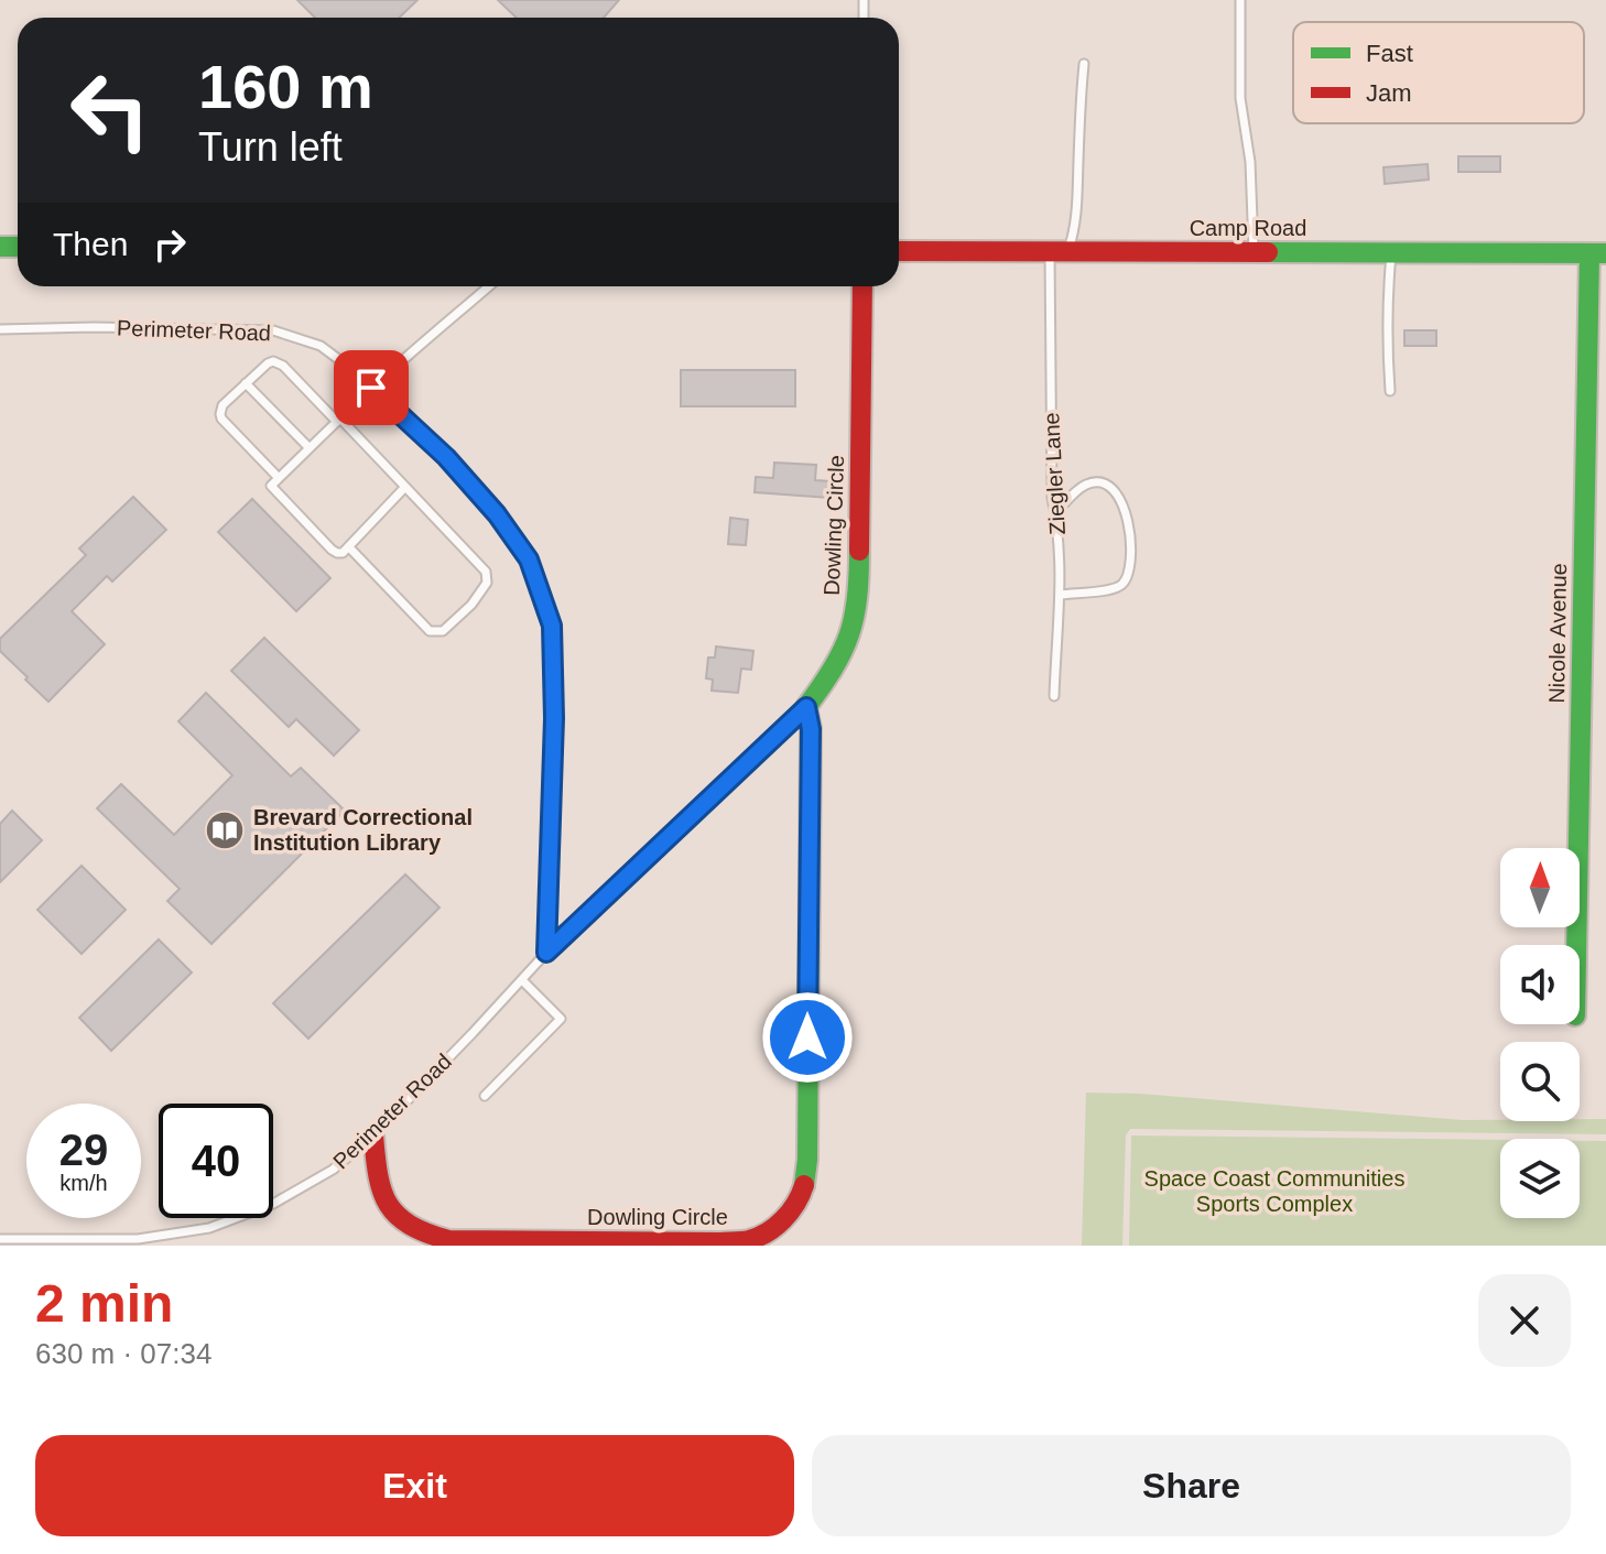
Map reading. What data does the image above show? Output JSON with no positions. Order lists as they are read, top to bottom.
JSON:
{
  "streets": {
    "street": ["Camp Road", "Dowling Circle", "Nicole Avenue"],
    "lane": ["Perimeter Road", "Ziegler Lane"]
  },
  "crossings": [
    ["Camp Road", "Ziegler Lane"],
    ["Camp Road", "Nicole Avenue"],
    ["Perimeter Road", "Dowling Circle"]
  ],
  "parks": ["Space Coast Communities Sports Complex"],
  "places": {
    "library": ["Brevard Correctional Institution Library"]
  },
  "legend": ["Fast", "Jam"],
  "north": "top",
  "page": {
    "turn": ["160 m", "Turn left"],
    "then": "Then",
    "speed": "29 km/h",
    "limit": "40",
    "heading": ["2 min", "630 m · 07:34"],
    "buttons": ["Exit", "Share"]
  }
}
